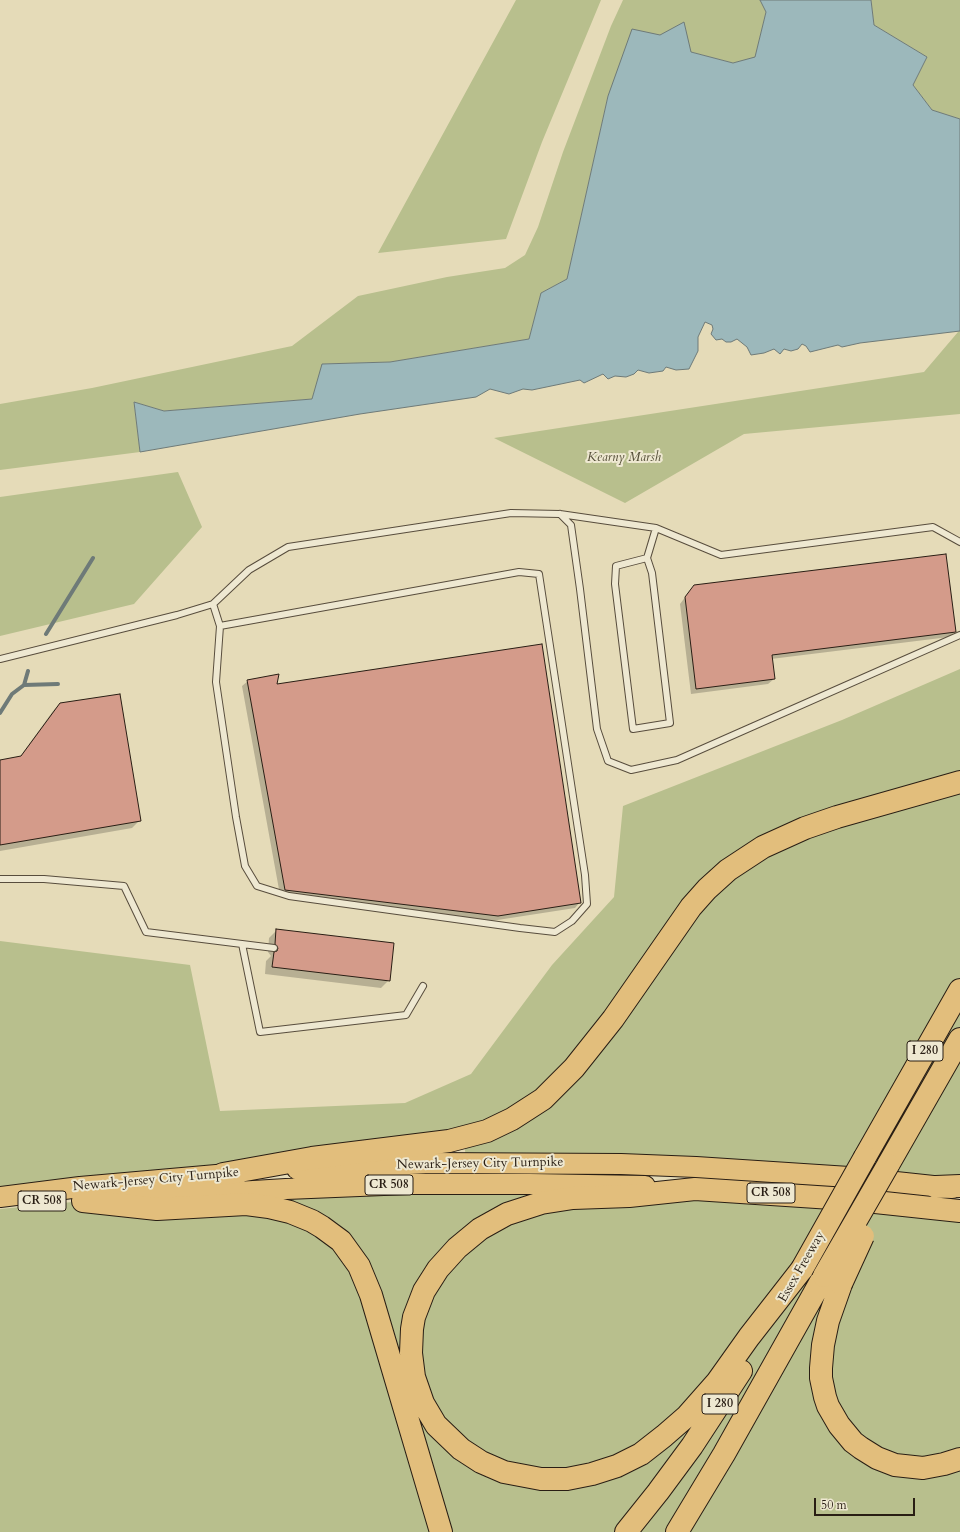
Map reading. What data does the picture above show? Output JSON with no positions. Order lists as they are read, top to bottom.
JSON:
{
  "streets": {
    "highway": [
      "I 280",
      "Newark-Jersey City Turnpike",
      "CR 508",
      "Essex Freeway"
    ]
  },
  "parks": ["Kearny Marsh"],
  "scale_bar": "50 m"
}
